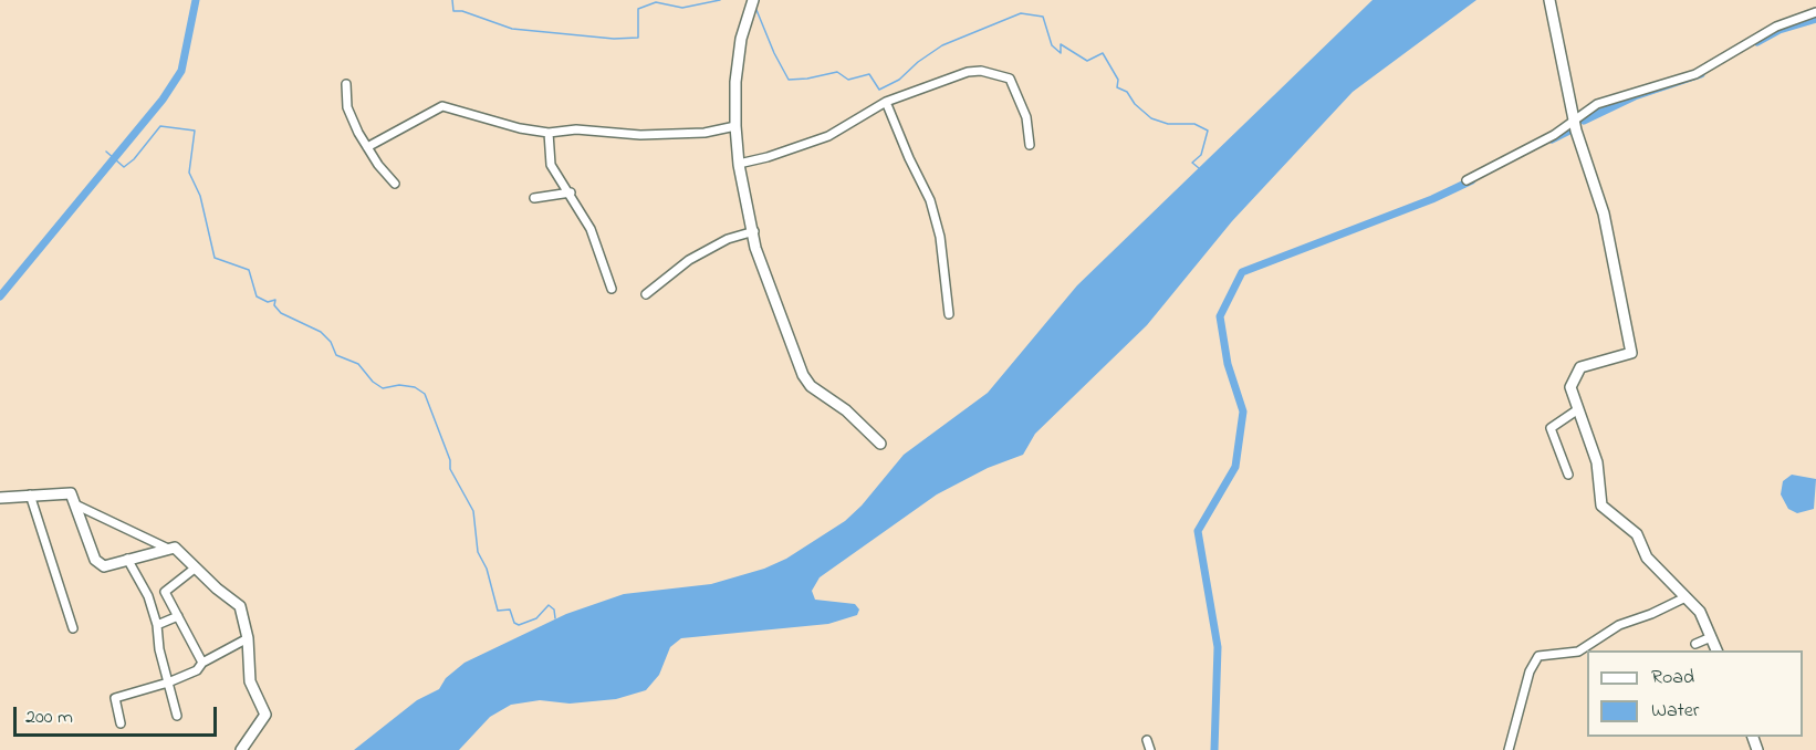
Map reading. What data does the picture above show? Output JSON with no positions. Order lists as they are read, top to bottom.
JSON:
{
  "legend": ["Road", "Water"],
  "scale_bar": "200 m"
}
